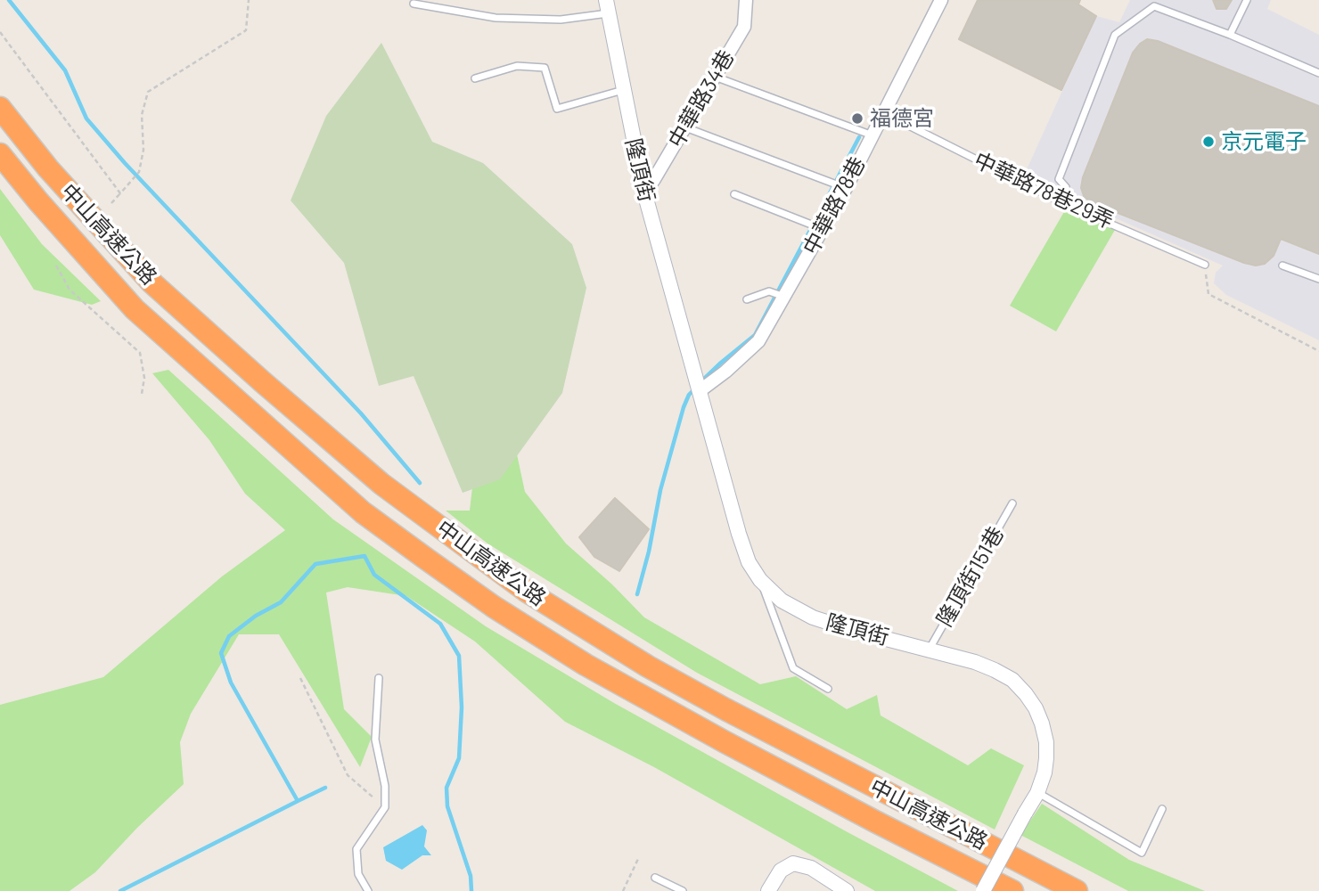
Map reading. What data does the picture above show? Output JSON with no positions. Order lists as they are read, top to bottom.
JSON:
{
  "streets": {
    "highway": ["中山高速公路"],
    "street": ["中華路34巷", "隆頂街", "中華路78巷"],
    "lane": ["中華路78巷29弄", "隆頂街151巷"]
  },
  "crossings": [
    ["中華路34巷", "隆頂街"],
    ["隆頂街", "中華路78巷"],
    ["隆頂街", "隆頂街151巷"],
    ["中華路78巷29弄", "中華路78巷"]
  ],
  "places": ["福德宮", "京元電子"]
}
